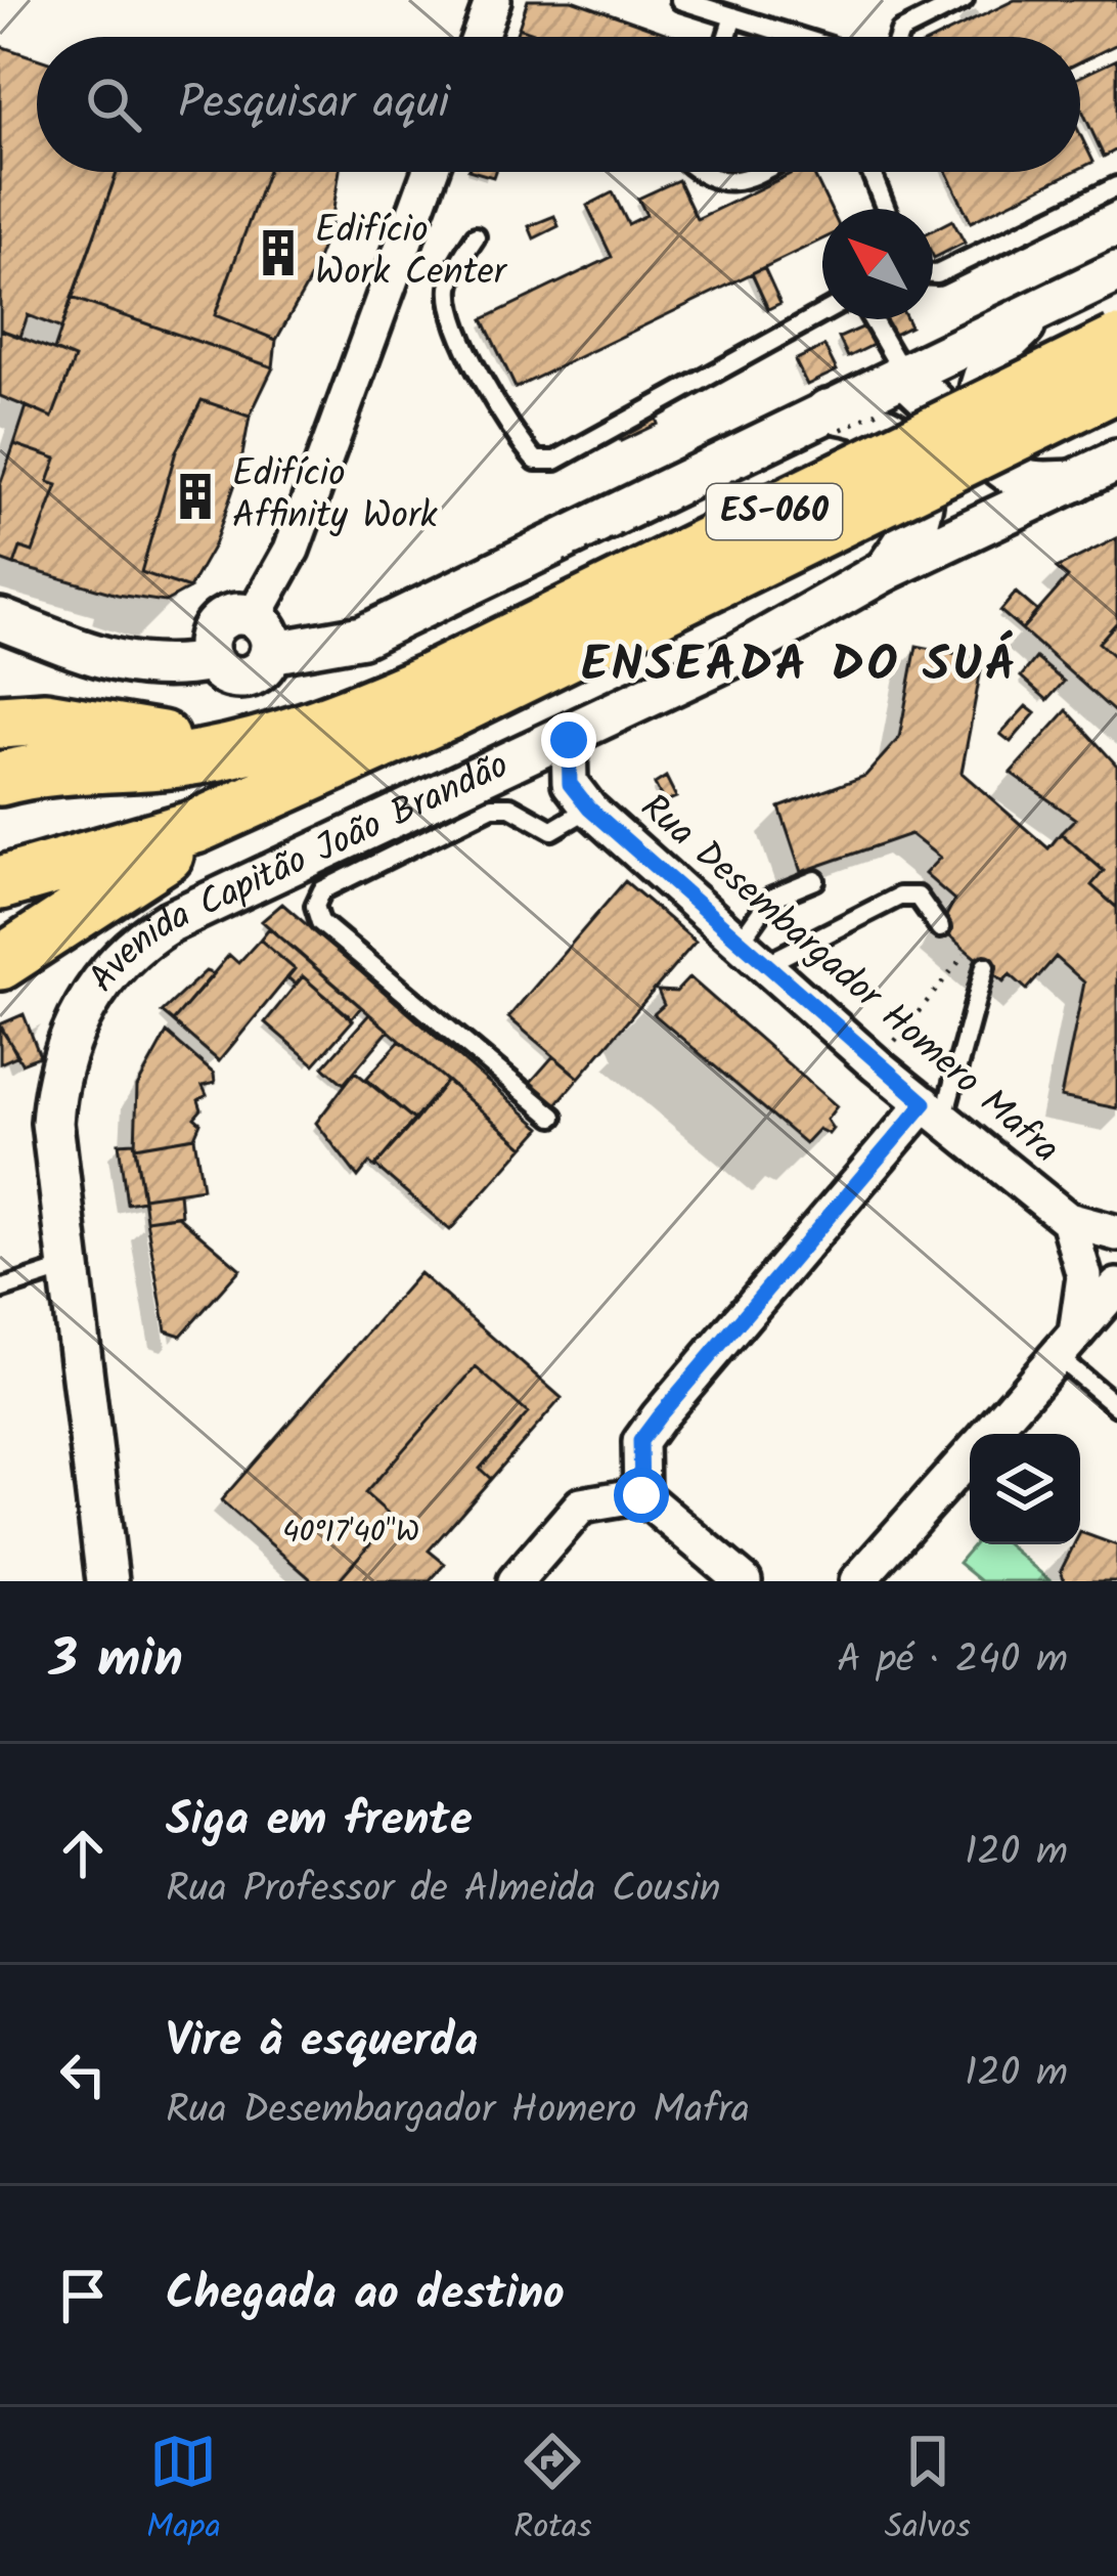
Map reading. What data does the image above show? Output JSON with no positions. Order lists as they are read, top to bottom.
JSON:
{
  "streets": {
    "main road": ["ES-060"],
    "street": ["Avenida Capitão João Brandão", "Rua Desembargador Homero Mafra"]
  },
  "crossings": [
    ["Avenida Capitão João Brandão", "Rua Desembargador Homero Mafra"]
  ],
  "districts": ["ENSEADA DO SUÁ"],
  "places": {
    "building": ["Edifício Work Center", "Edifício Affinity Work"]
  },
  "north": "top left",
  "page": {
    "search": "Pesquisar aqui",
    "heading": ["3 min", "A pé · 240 m"],
    "list": [
      ["Siga em frente", "Rua Professor de Almeida Cousin", "120 m"],
      ["Vire à esquerda", "Rua Desembargador Homero Mafra", "120 m"],
      "Chegada ao destino"
    ],
    "nav": ["Mapa", "Rotas", "Salvos"]
  },
  "coordinates": ["40°17'40\"W"]
}
